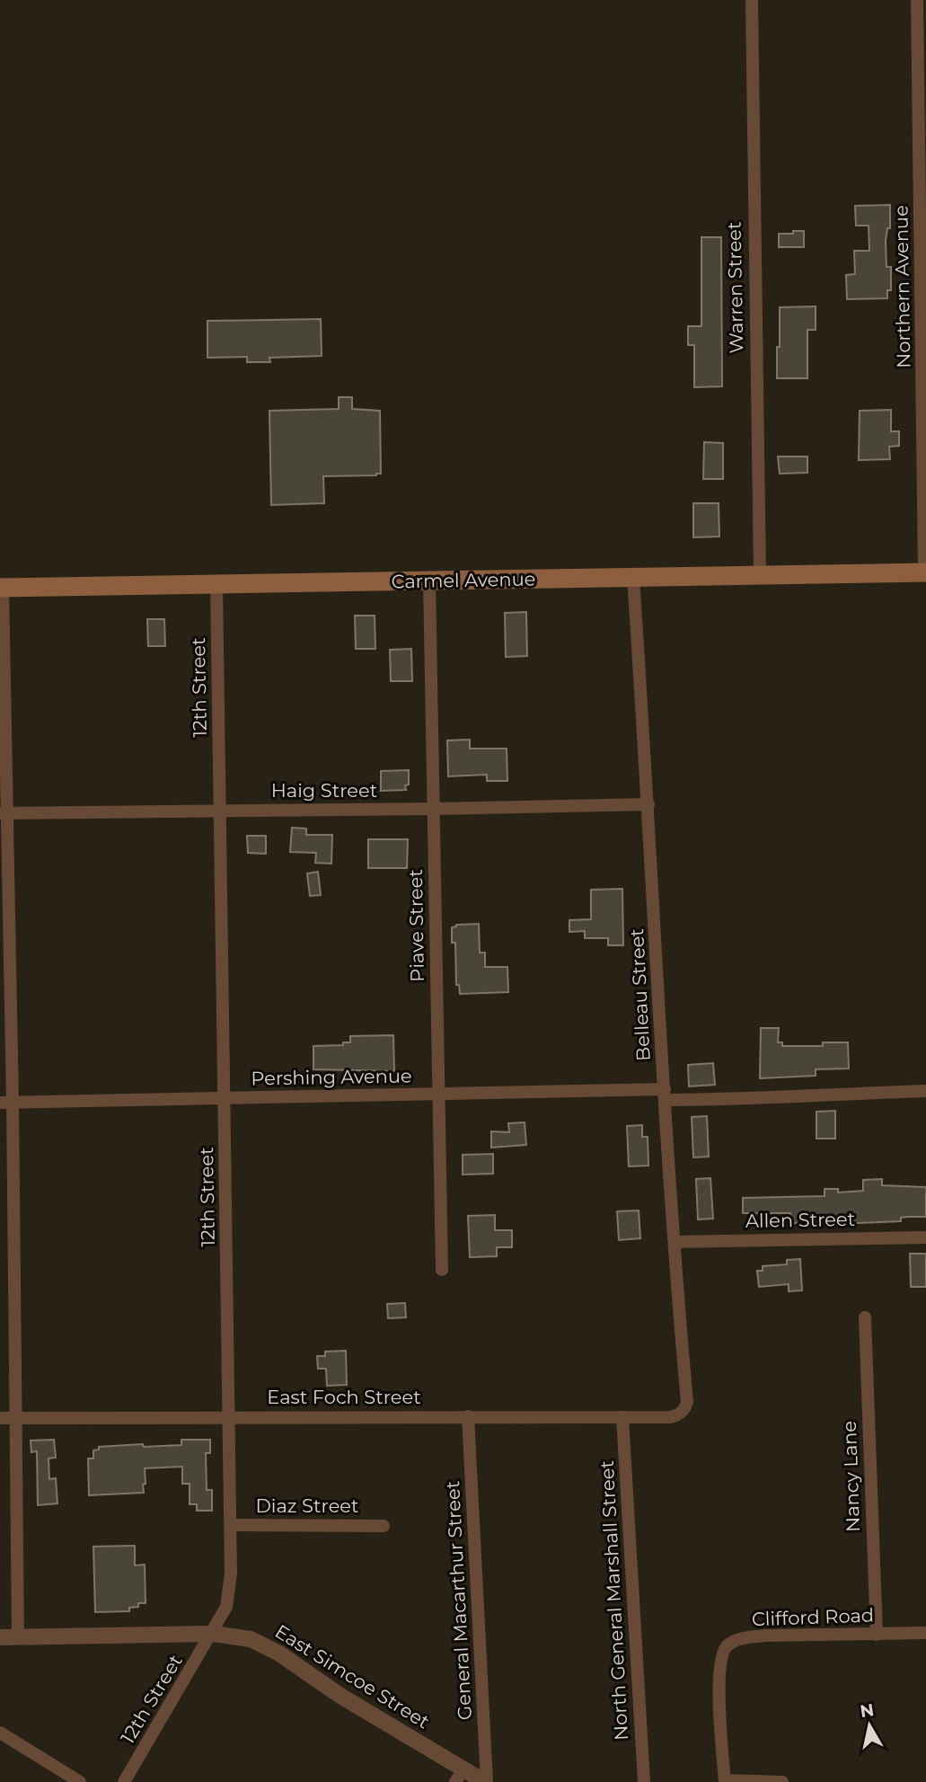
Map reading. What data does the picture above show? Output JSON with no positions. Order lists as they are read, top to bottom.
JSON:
{
  "streets": {
    "main road": ["Carmel Avenue"],
    "street": [
      "Northern Avenue",
      "Warren Street",
      "12th Street",
      "Haig Street",
      "Piave Street",
      "Belleau Street",
      "Pershing Avenue",
      "Allen Street",
      "East Foch Street",
      "Nancy Lane",
      "Diaz Street",
      "General Macarthur Street",
      "North General Marshall Street",
      "Clifford Road",
      "East Simcoe Street"
    ]
  },
  "crossings": [
    ["Northern Avenue", "Carmel Avenue"],
    ["Warren Street", "Carmel Avenue"],
    ["Carmel Avenue", "12th Street"],
    ["Carmel Avenue", "Piave Street"],
    ["Carmel Avenue", "Belleau Street"],
    ["12th Street", "Haig Street"],
    ["12th Street", "Pershing Avenue"],
    ["12th Street", "East Foch Street"],
    ["12th Street", "Diaz Street"],
    ["12th Street", "East Simcoe Street"],
    ["Haig Street", "Piave Street"],
    ["Haig Street", "Belleau Street"],
    ["Piave Street", "Pershing Avenue"],
    ["Belleau Street", "Pershing Avenue"],
    ["Belleau Street", "Allen Street"],
    ["Belleau Street", "East Foch Street"],
    ["East Foch Street", "General Macarthur Street"],
    ["East Foch Street", "North General Marshall Street"],
    ["Nancy Lane", "Clifford Road"],
    ["General Macarthur Street", "East Simcoe Street"]
  ],
  "north": "top"
}
